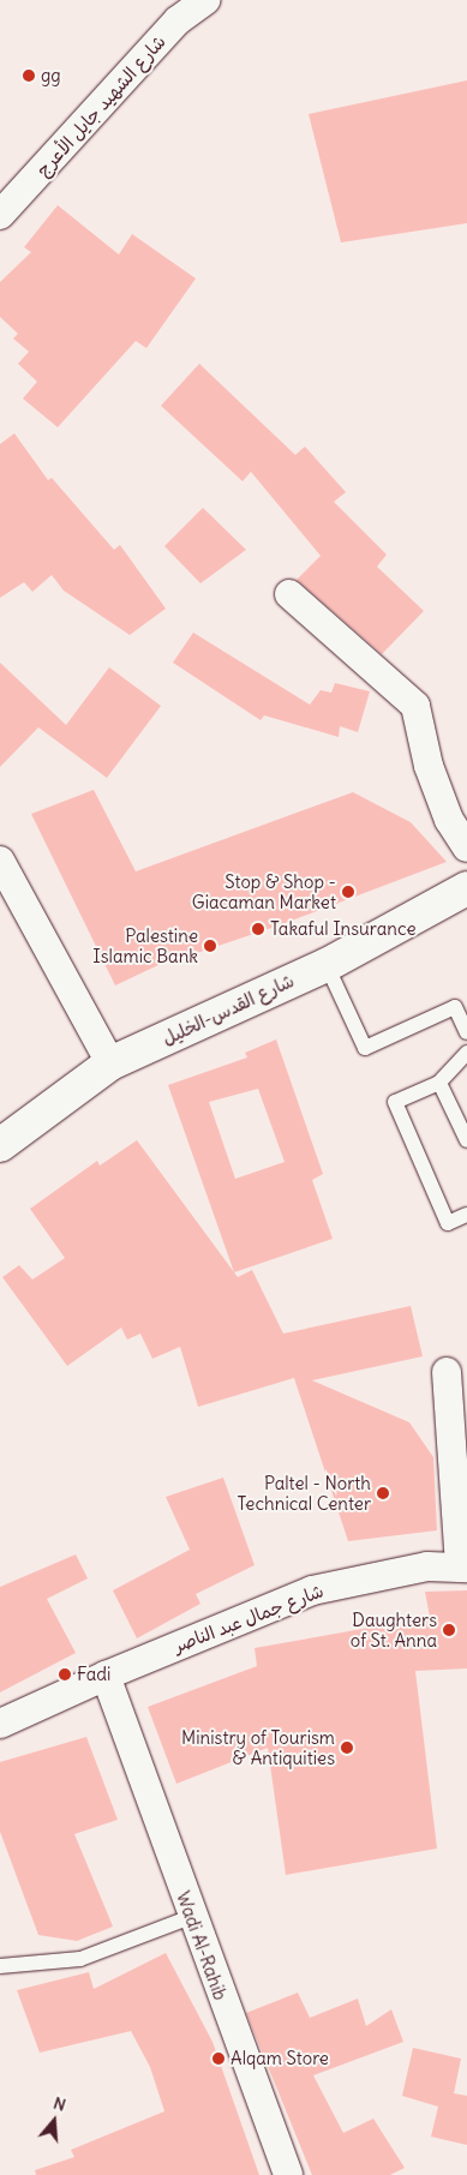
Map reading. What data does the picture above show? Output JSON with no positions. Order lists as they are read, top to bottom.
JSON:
{
  "streets": {
    "main road": ["شارع القدس-الخليل"],
    "street": ["شارع الشهيد جايل الأعرج", "شارع جمال عبد الناصر", "Wadi Al-Rahib"]
  },
  "crossings": [
    ["شارع جمال عبد الناصر", "Wadi Al-Rahib"]
  ],
  "places": [
    "gg",
    "Stop & Shop - Giacaman Market",
    "Takaful Insurance",
    "Palestine Islamic Bank",
    "Paltel - North Technical Center",
    "Daughters of St. Anna",
    "Fadi",
    "Ministry of Tourism & Antiquities",
    "Alqam Store"
  ],
  "north": "top"
}
